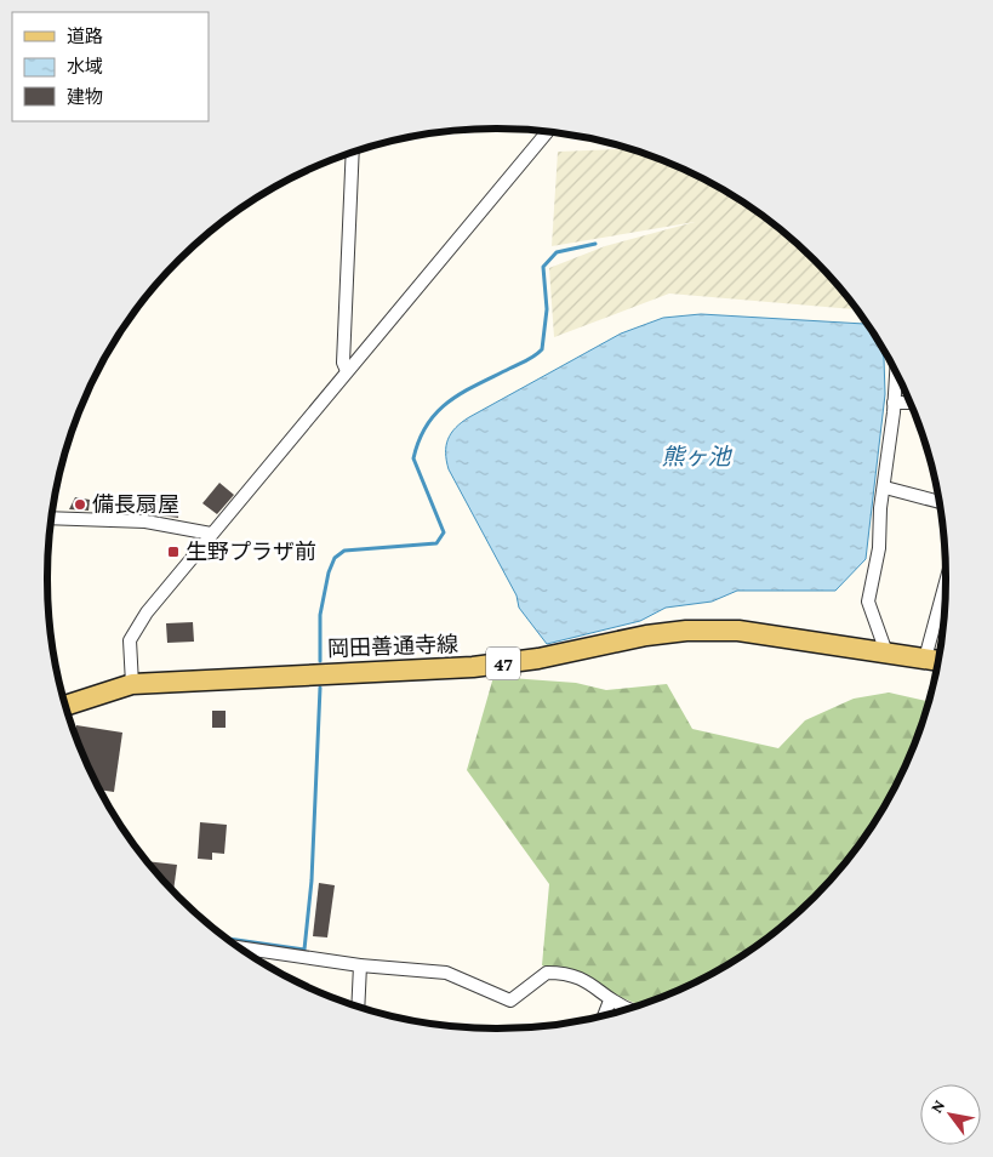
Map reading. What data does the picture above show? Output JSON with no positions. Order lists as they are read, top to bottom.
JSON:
{
  "streets": {
    "main road": ["岡田善通寺線", "47"]
  },
  "water": ["熊ヶ池"],
  "places": {
    "other": ["備長扇屋"],
    "transit": ["生野プラザ前"]
  },
  "legend": ["道路", "水域", "建物"],
  "north": "top left"
}
